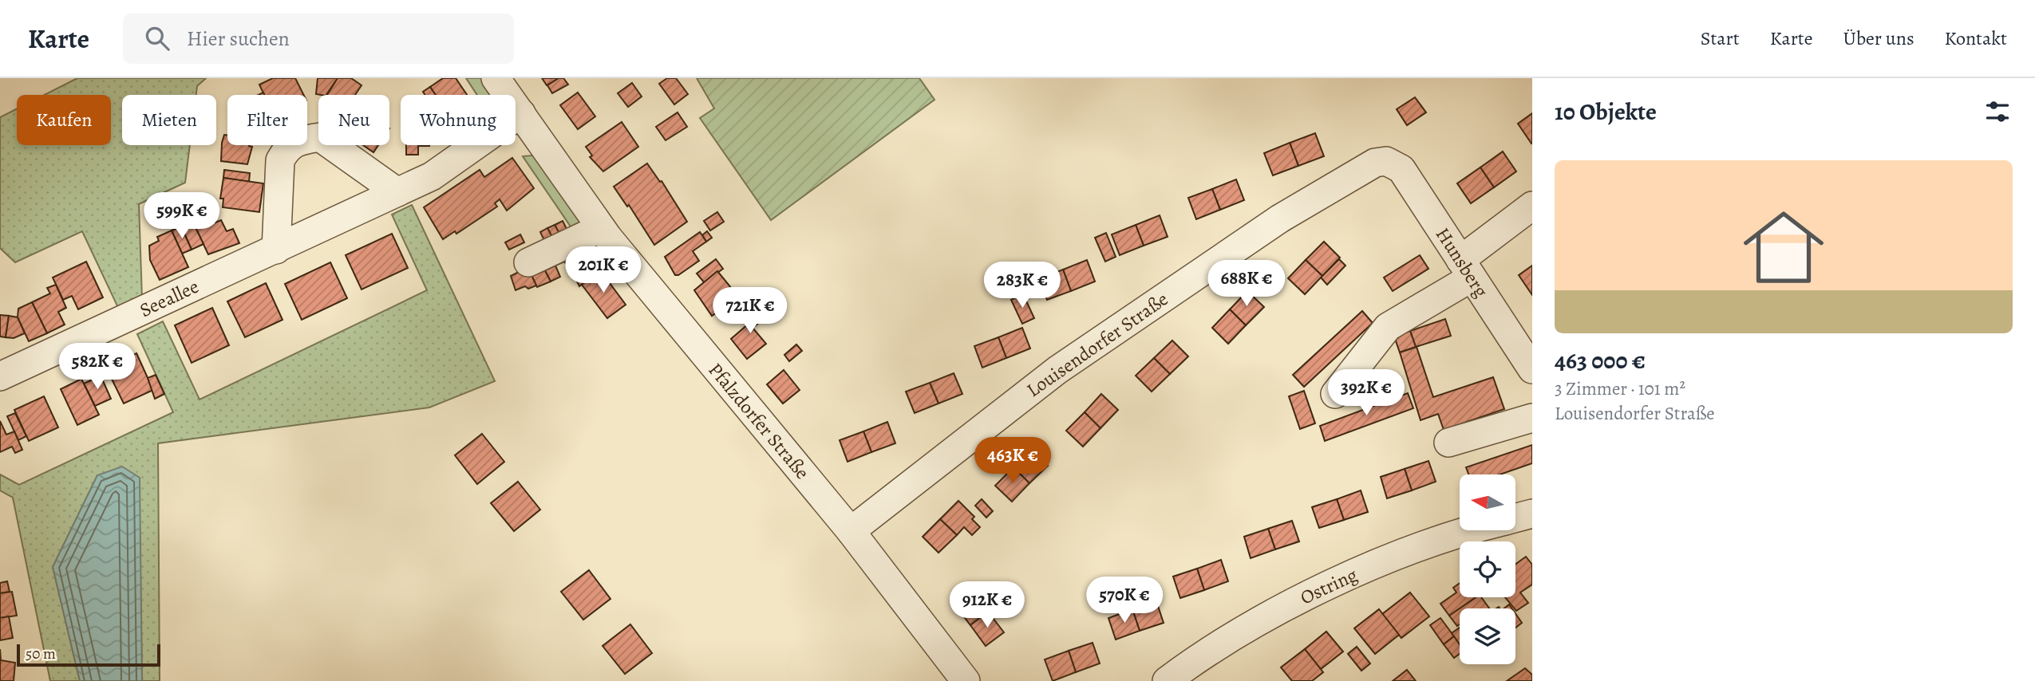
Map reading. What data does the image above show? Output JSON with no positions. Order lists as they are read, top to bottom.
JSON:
{
  "streets": {
    "street": [
      "Hunsberg",
      "Seeallee",
      "Louisendorfer Straße",
      "Pfalzdorfer Straße",
      "Ostring"
    ]
  },
  "crossings": [
    ["Hunsberg", "Louisendorfer Straße"],
    ["Seeallee", "Pfalzdorfer Straße"],
    ["Louisendorfer Straße", "Pfalzdorfer Straße"]
  ],
  "scale_bar": "50 m",
  "north": "left",
  "page": {
    "header": "Karte",
    "search": "Hier suchen",
    "nav": [
      "Start",
      "Karte",
      "Über uns",
      "Kontakt"
    ],
    "heading": "10 Objekte",
    "chip": [
      "Kaufen",
      "Mieten",
      "Filter",
      "Neu",
      "Wohnung"
    ],
    "list": [
      {
        "name": "463 000 €",
        "note": "3 Zimmer · 101 m² · Louisendorfer Straße"
      }
    ],
    "price": [
      "599K €",
      "201K €",
      "688K €",
      "283K €",
      "721K €",
      "582K €",
      "392K €",
      "463K €",
      "570K €",
      "912K €"
    ],
    "scale": "50 m"
  }
}
